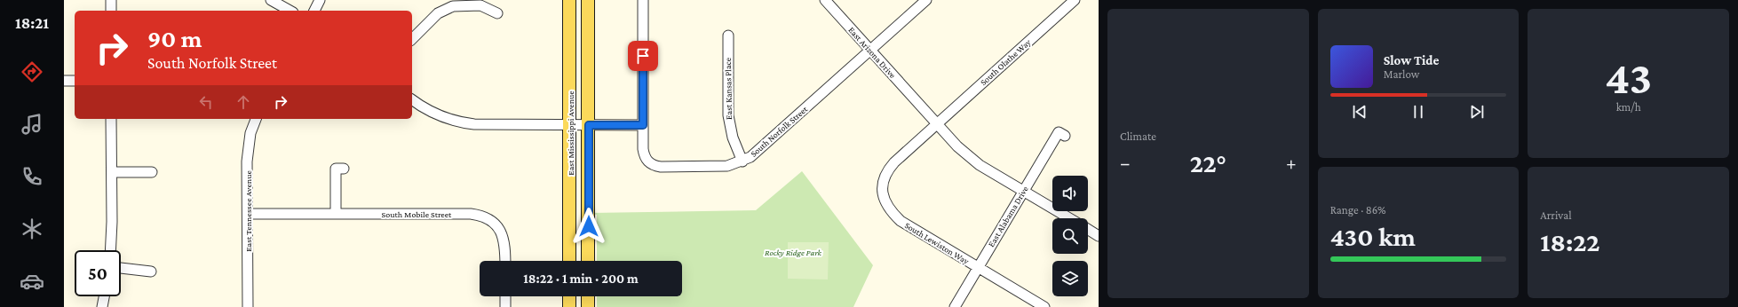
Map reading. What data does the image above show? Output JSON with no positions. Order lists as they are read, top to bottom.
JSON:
{
  "streets": {
    "main road": ["East Mississippi Avenue"],
    "street": [
      "East Arizona Drive",
      "South Olathe Way",
      "East Kansas Place",
      "South Norfolk Street",
      "East Tennessee Avenue",
      "South Mobile Street",
      "East Alabama Drive",
      "South Lewiston Way"
    ]
  },
  "crossings": [
    ["East Arizona Drive", "South Olathe Way"],
    ["East Arizona Drive", "South Norfolk Street"],
    ["East Arizona Drive", "East Alabama Drive"],
    ["East Arizona Drive", "South Lewiston Way"],
    ["South Olathe Way", "South Lewiston Way"],
    ["East Kansas Place", "South Norfolk Street"],
    ["East Tennessee Avenue", "South Mobile Street"],
    ["East Alabama Drive", "South Lewiston Way"]
  ],
  "parks": ["Rocky Ridge Park"],
  "page": {
    "tabs": "18:21",
    "tile": [
      "Climate",
      ["43", "km/h"],
      ["Range · 86%", "430 km"],
      ["Arrival", "18:22"]
    ],
    "turn": ["90 m", "South Norfolk Street"],
    "song": ["Slow Tide", "Marlow"],
    "heat": ["−", "22°", "+"],
    "limit": "50",
    "trip": "18:22 · 1 min · 200 m"
  }
}
